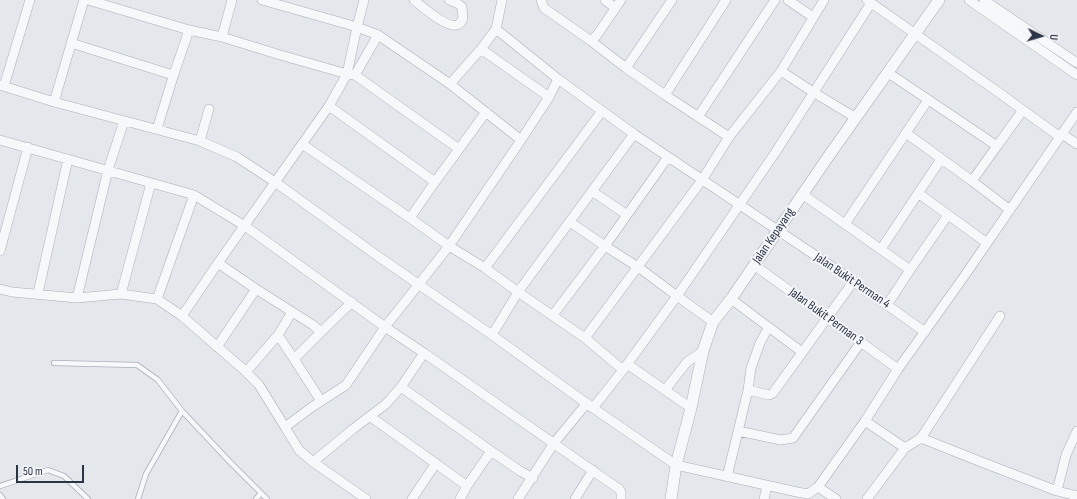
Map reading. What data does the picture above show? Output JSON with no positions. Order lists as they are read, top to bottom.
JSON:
{
  "streets": {
    "street": ["Jalan Kepayang", "Jalan Bukit Perman 4", "Jalan Bukit Perman 3"]
  },
  "crossings": [
    ["Jalan Kepayang", "Jalan Bukit Perman 4"],
    ["Jalan Kepayang", "Jalan Bukit Perman 3"]
  ],
  "scale_bar": "50 m",
  "north": "right"
}
